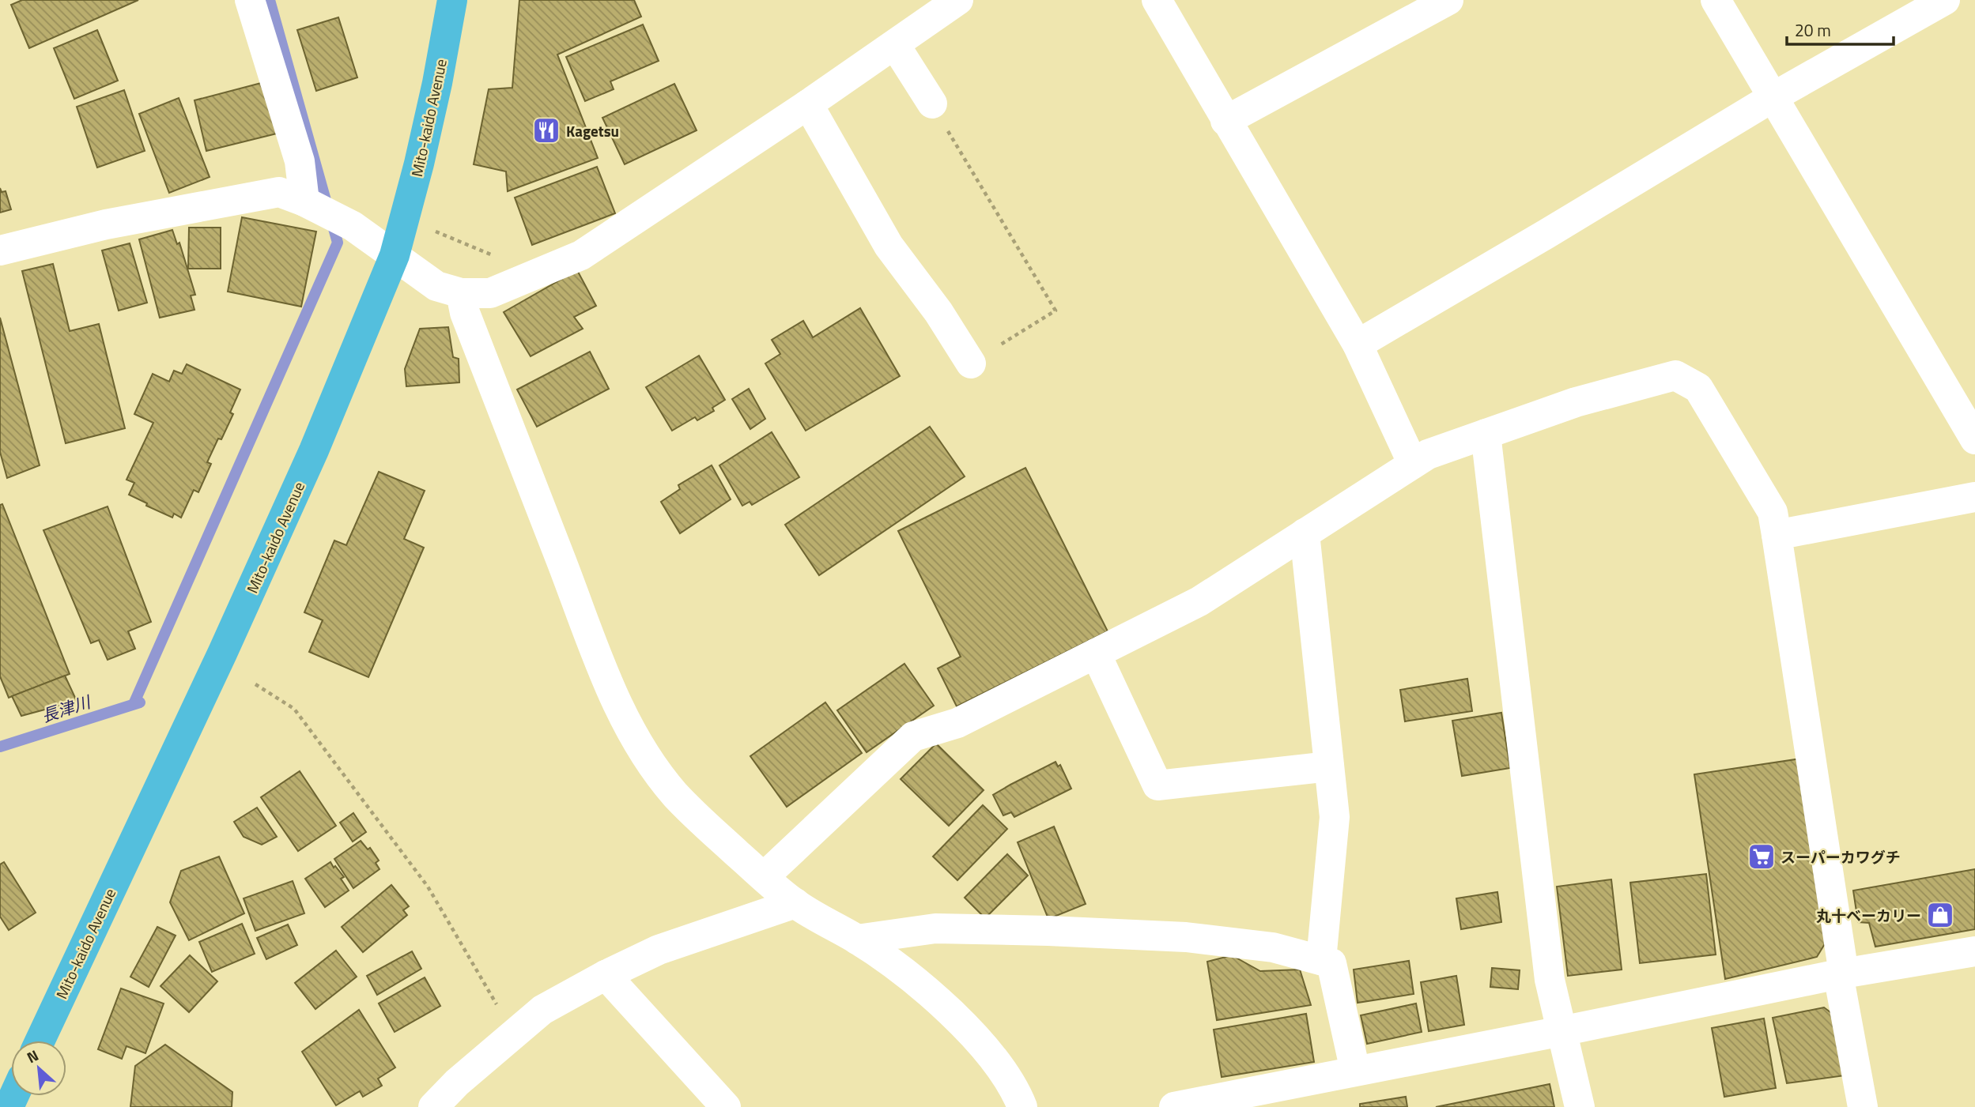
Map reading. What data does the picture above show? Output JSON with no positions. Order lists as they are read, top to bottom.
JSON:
{
  "streets": {
    "highway": ["Mito-kaido Avenue"]
  },
  "water": ["長津川"],
  "places": {
    "restaurant": ["Kagetsu"],
    "supermarket": ["スーパーカワグチ"],
    "shop": ["丸十ベーカリー"]
  },
  "scale_bar": "20 m",
  "north": "top left"
}
